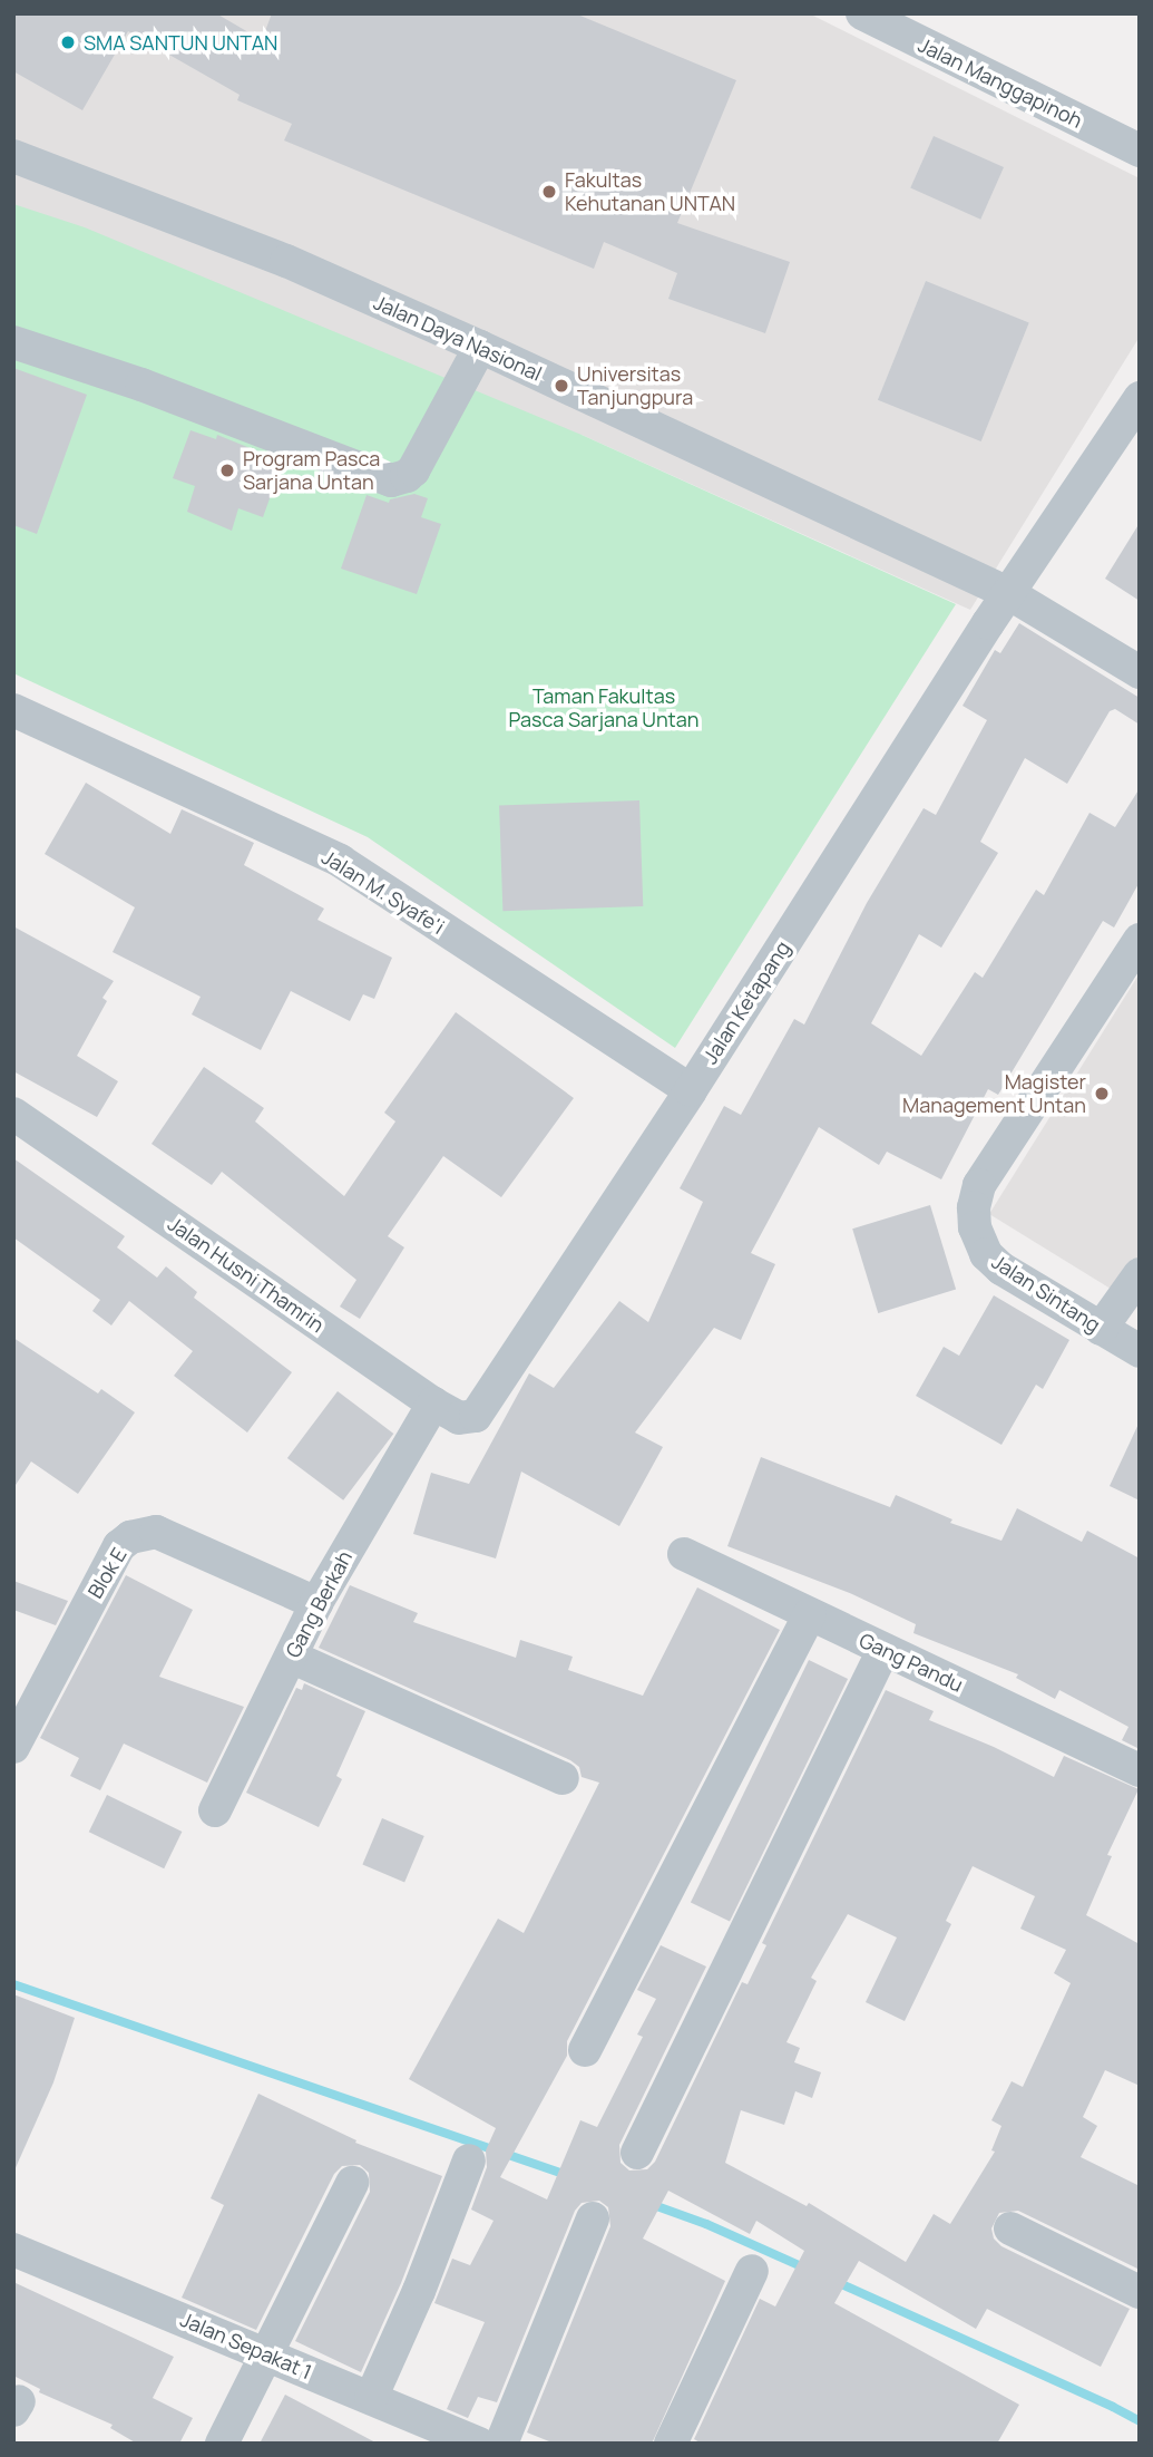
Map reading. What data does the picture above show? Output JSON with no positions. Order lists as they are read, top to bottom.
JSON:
{
  "streets": {
    "street": [
      "Jalan Manggapinoh",
      "Jalan Daya Nasional",
      "Jalan M. Syafe'i",
      "Jalan Ketapang",
      "Jalan Husni Thamrin",
      "Jalan Sintang",
      "Blok E",
      "Gang Berkah",
      "Gang Pandu",
      "Jalan Sepakat 1"
    ]
  },
  "crossings": [
    ["Jalan Daya Nasional", "Jalan Ketapang"],
    ["Jalan M. Syafe'i", "Jalan Ketapang"],
    ["Jalan Ketapang", "Jalan Husni Thamrin"],
    ["Jalan Husni Thamrin", "Gang Berkah"],
    ["Blok E", "Gang Berkah"]
  ],
  "parks": ["Taman Fakultas Pasca Sarjana Untan"],
  "places": [
    "SMA SANTUN UNTAN",
    "Fakultas Kehutanan UNTAN",
    "Universitas Tanjungpura",
    "Program Pasca Sarjana Untan",
    "Magister Management Untan"
  ]
}
